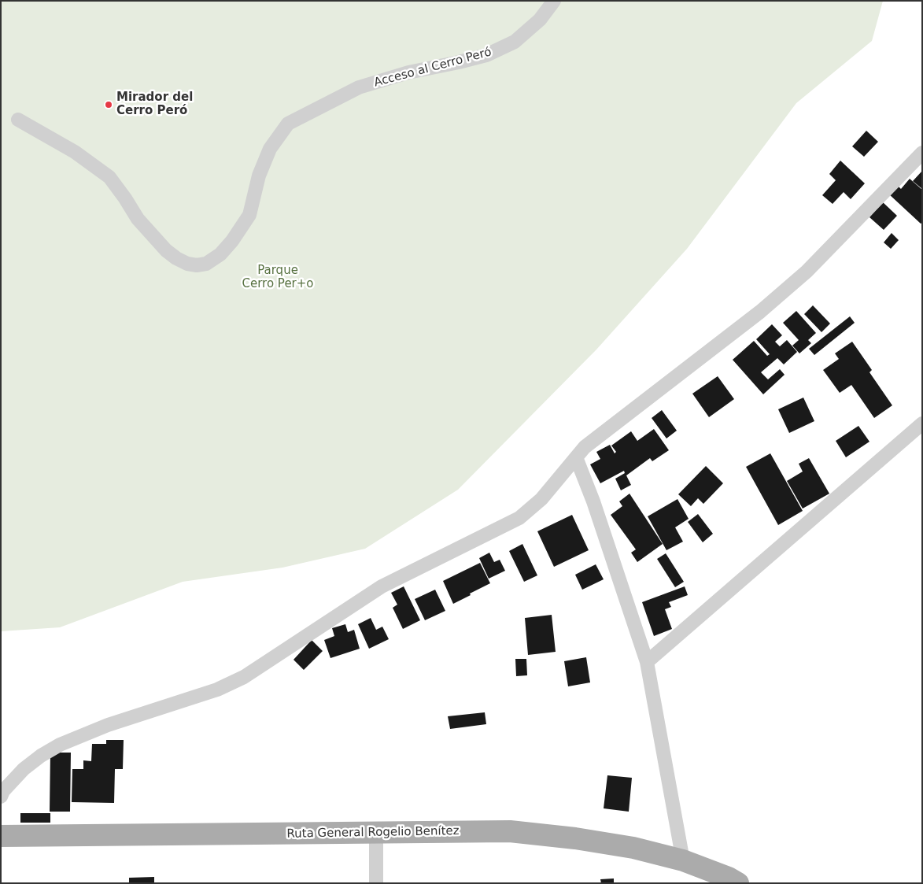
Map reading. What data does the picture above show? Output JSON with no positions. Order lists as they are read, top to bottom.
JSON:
{
  "streets": {
    "main road": ["Ruta General Rogelio Benítez"],
    "street": ["Acceso al Cerro Peró"]
  },
  "parks": ["Parque Cerro Per+o"],
  "places": ["Mirador del Cerro Peró"]
}
